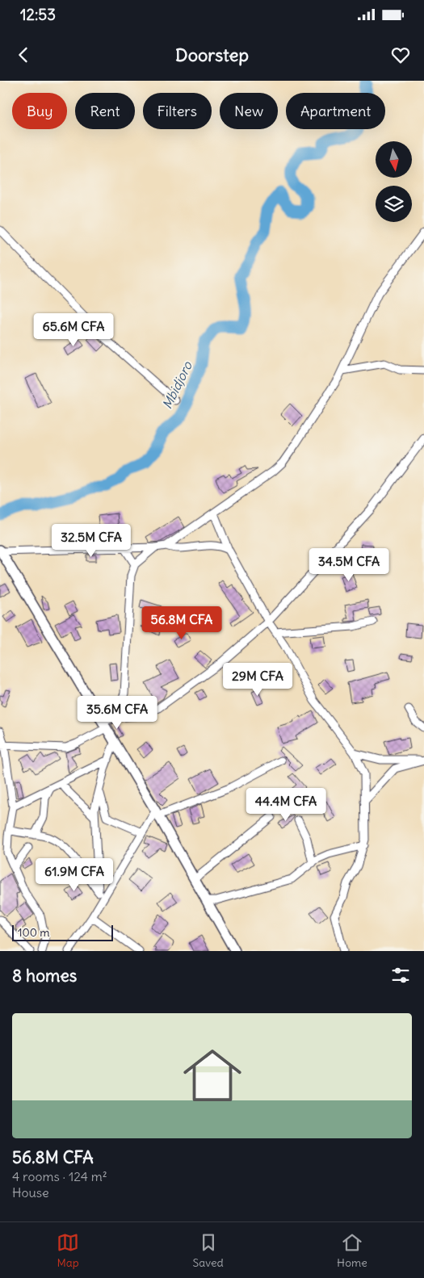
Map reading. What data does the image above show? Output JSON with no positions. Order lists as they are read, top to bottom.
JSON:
{
  "water": ["Mbidjoro"],
  "scale_bar": "100 m",
  "north": "bottom",
  "page": {
    "status": "12:53",
    "header": "Doorstep",
    "chip": [
      "Buy",
      "Rent",
      "Filters",
      "New",
      "Apartment"
    ],
    "price": [
      "65.6M CFA",
      "32.5M CFA",
      "34.5M CFA",
      "56.8M CFA",
      "29M CFA",
      "35.6M CFA",
      "44.4M CFA",
      "61.9M CFA"
    ],
    "scale": "100 m",
    "heading": "8 homes",
    "list": [
      {
        "name": "56.8M CFA",
        "note": "4 rooms · 124 m² · House"
      }
    ],
    "tabs": ["Map", "Saved", "Home"]
  }
}
